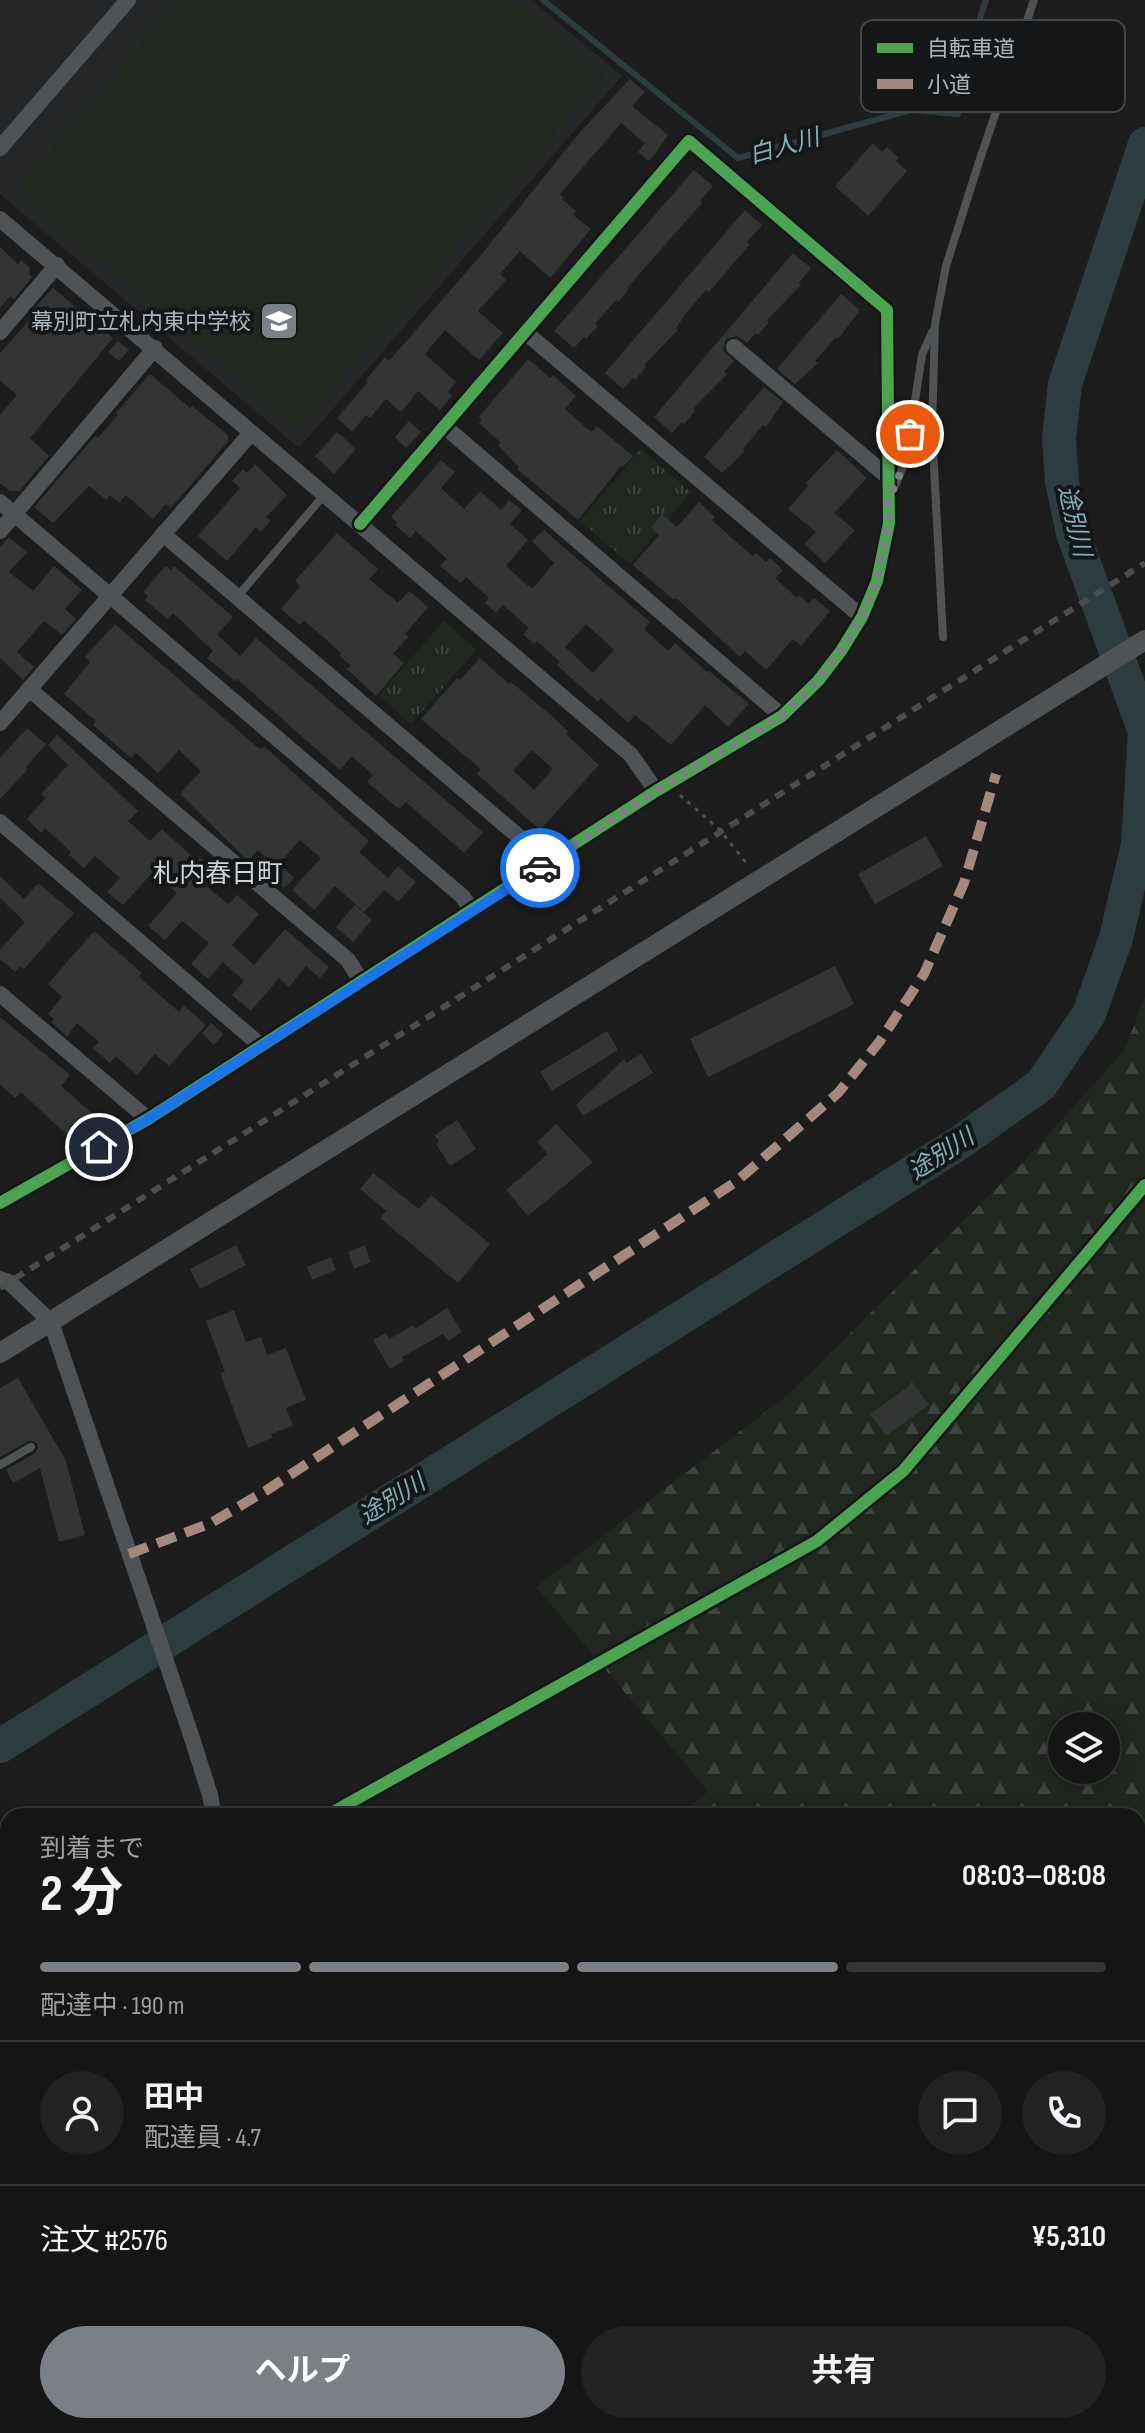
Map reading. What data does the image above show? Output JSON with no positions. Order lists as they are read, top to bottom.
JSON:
{
  "districts": ["札内春日町"],
  "water": ["白人川", "途別川"],
  "places": {
    "school or university": ["幕別町立札内東中学校"]
  },
  "legend": ["自転車道", "小道"],
  "page": {
    "heading": ["2 分", "到着まで", "08:03–08:08"],
    "panel": [
      "田中",
      "配達員 · 4.7",
      "注文 #2576",
      "¥5,310"
    ],
    "bar": "配達中 · 190 m",
    "buttons": ["ヘルプ", "共有"]
  }
}
